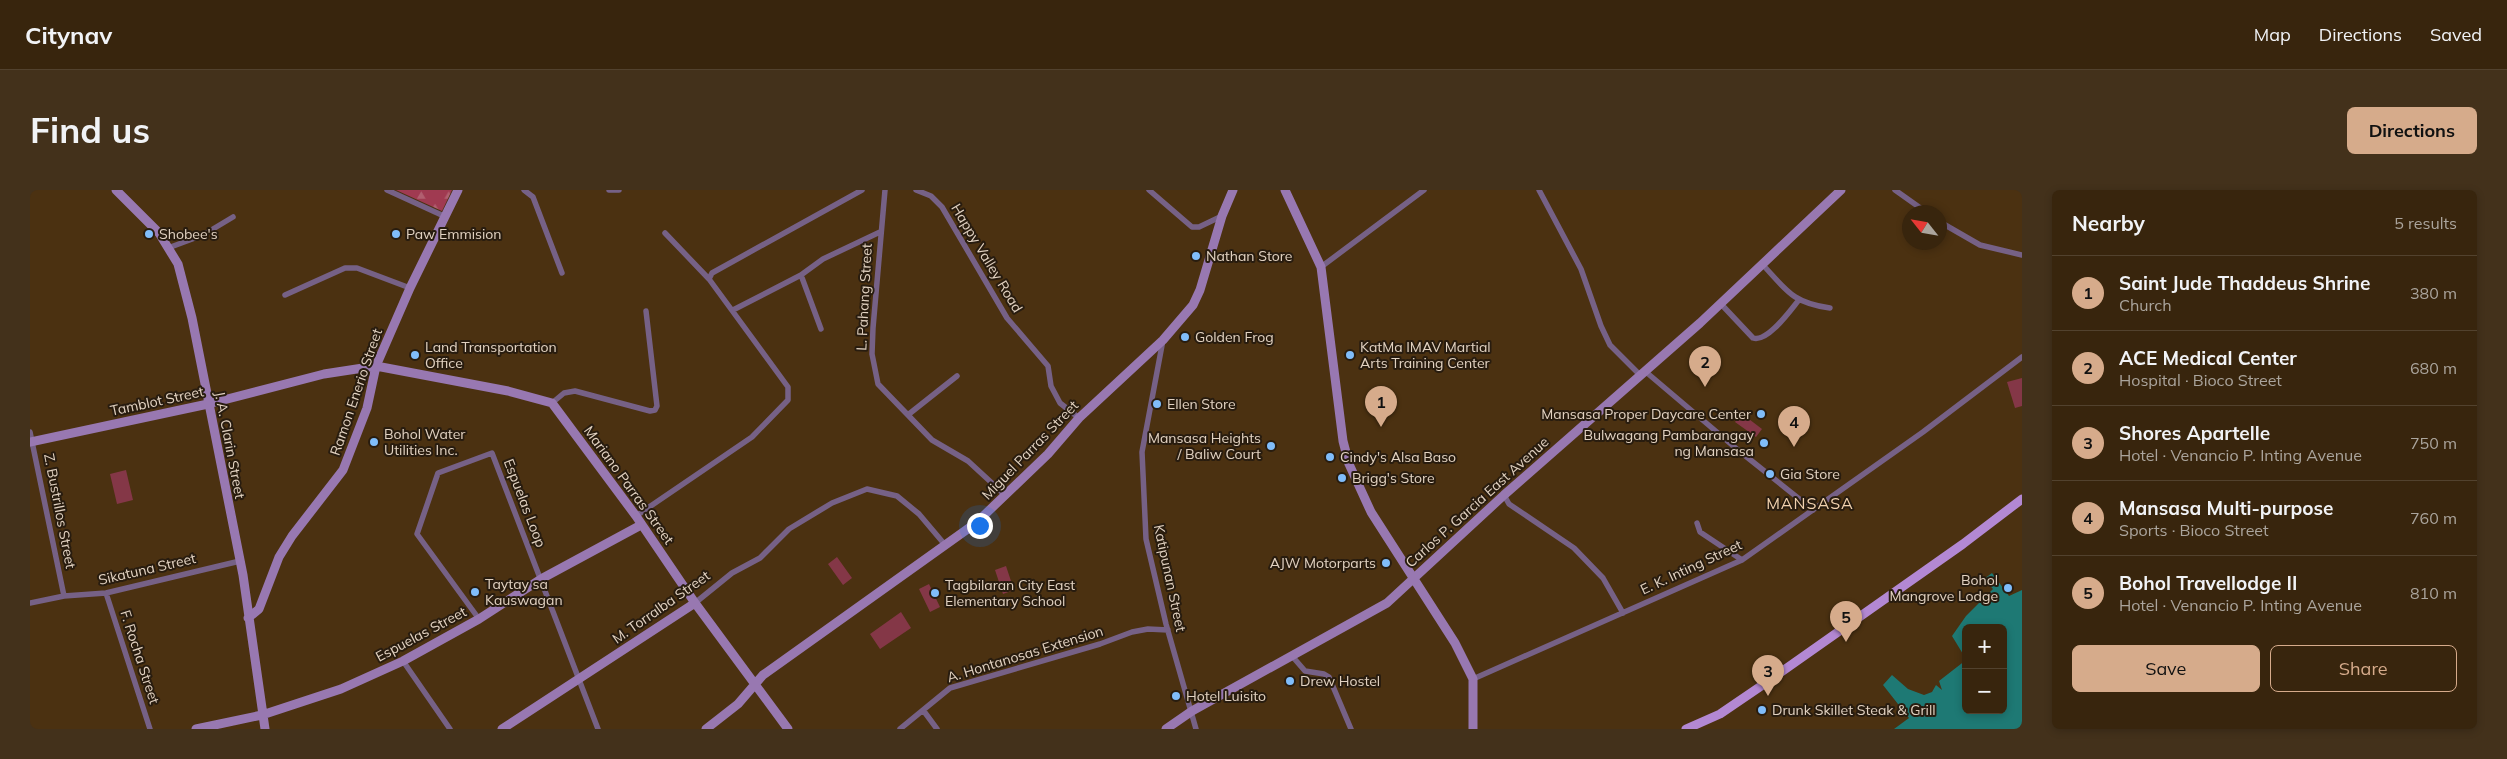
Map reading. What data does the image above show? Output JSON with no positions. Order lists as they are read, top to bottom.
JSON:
{
  "streets": {
    "main road": [
      "Ramon Enerio Street",
      "Tamblot Street",
      "J. A. Clarin Street",
      "Miguel Parras Street",
      "Mariano Parras Street",
      "Carlos P. Garcia East Avenue",
      "M. Torralba Street",
      "Espuelas Street"
    ],
    "street": [
      "Happy Valley Road",
      "L. Pahang Street",
      "Espuelas Loop",
      "Z. Bustrillos Street",
      "E. K. Inting Street",
      "Sikatuna Street",
      "Katipunan Street",
      "A. Hontanosas Extension",
      "F. Rocha Street"
    ]
  },
  "crossings": [
    ["Happy Valley Road", "Miguel Parras Street"],
    ["L. Pahang Street", "Miguel Parras Street"],
    ["Ramon Enerio Street", "Tamblot Street"],
    ["Ramon Enerio Street", "J. A. Clarin Street"],
    ["Tamblot Street", "J. A. Clarin Street"],
    ["Tamblot Street", "Z. Bustrillos Street"],
    ["J. A. Clarin Street", "Sikatuna Street"],
    ["J. A. Clarin Street", "Espuelas Street"],
    ["Miguel Parras Street", "Mariano Parras Street"],
    ["Miguel Parras Street", "Katipunan Street"],
    ["Miguel Parras Street", "M. Torralba Street"],
    ["Mariano Parras Street", "M. Torralba Street"],
    ["Mariano Parras Street", "Espuelas Street"],
    ["Carlos P. Garcia East Avenue", "Katipunan Street"],
    ["Espuelas Loop", "Espuelas Street"],
    ["Z. Bustrillos Street", "Sikatuna Street"],
    ["Sikatuna Street", "F. Rocha Street"],
    ["Katipunan Street", "A. Hontanosas Extension"]
  ],
  "districts": ["MANSASA"],
  "places": [
    "Shobee's",
    "Paw Emmision",
    "Nathan Store",
    "Golden Frog",
    "Land Transportation Office",
    "KatMa IMAV Martial Arts Training Center",
    "Ellen Store",
    "Mansasa Proper Daycare Center",
    "Bohol Water Utilities Inc.",
    "Bulwagang Pambarangay ng Mansasa",
    "Mansasa Heights / Baliw Court",
    "Cindy's Alsa Baso",
    "Gia Store",
    "Brigg's Store",
    "AJW Motorparts",
    "Bohol Mangrove Lodge",
    "Taytay sa Kauswagan",
    "Tagbilaran City East Elementary School",
    "Drew Hostel",
    "Hotel Luisito",
    "Drunk Skillet Steak & Grill"
  ],
  "north": "top left",
  "page": {
    "header": "Citynav",
    "nav": ["Map", "Directions", "Saved"],
    "buttons": [
      "Directions",
      ["Save", "Share"]
    ],
    "title": "Find us",
    "heading": ["Nearby", "5 results"],
    "list": [
      {
        "mark": "1",
        "name": "Saint Jude Thaddeus Shrine",
        "note": "Church",
        "value": "380 m"
      },
      {
        "mark": "2",
        "name": "ACE Medical Center",
        "note": "Hospital · Bioco Street",
        "value": "680 m"
      },
      {
        "mark": "3",
        "name": "Shores Apartelle",
        "note": "Hotel · Venancio P. Inting Avenue",
        "value": "750 m"
      },
      {
        "mark": "4",
        "name": "Mansasa Multi-purpose",
        "note": "Sports · Bioco Street",
        "value": "760 m"
      },
      {
        "mark": "5",
        "name": "Bohol Travellodge II",
        "note": "Hotel · Venancio P. Inting Avenue",
        "value": "810 m"
      }
    ],
    "pins": [
      "2",
      "1",
      "4",
      "5",
      "3"
    ],
    "map_buttons": ["+", "−"]
  }
}
